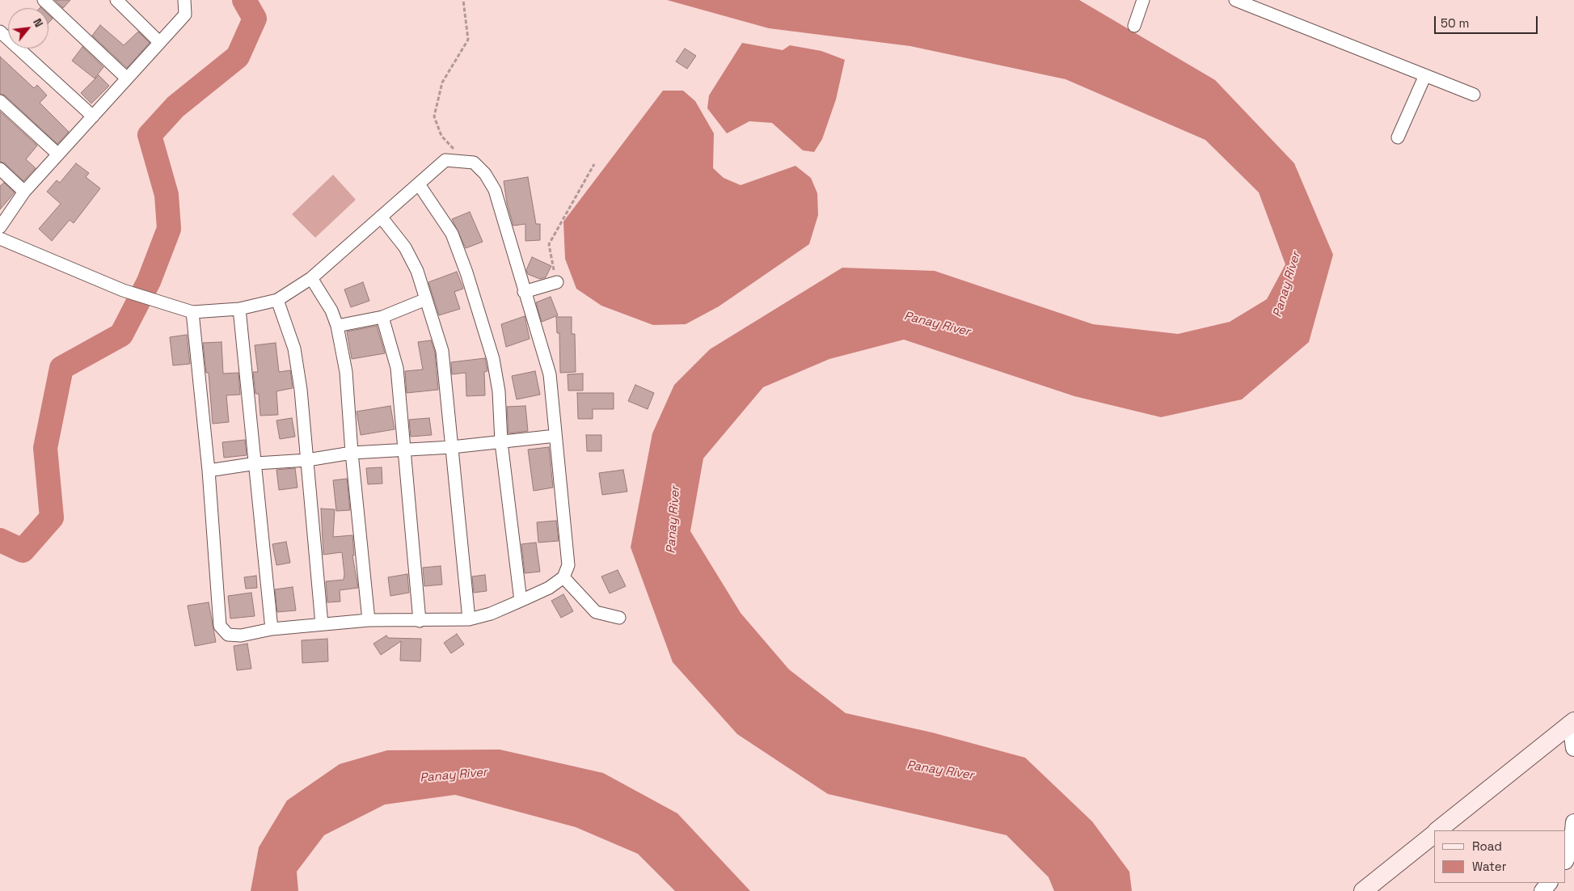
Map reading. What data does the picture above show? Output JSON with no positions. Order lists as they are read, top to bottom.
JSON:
{
  "water": ["Panay River"],
  "legend": ["Road", "Water"],
  "scale_bar": "50 m",
  "north": "top right"
}
